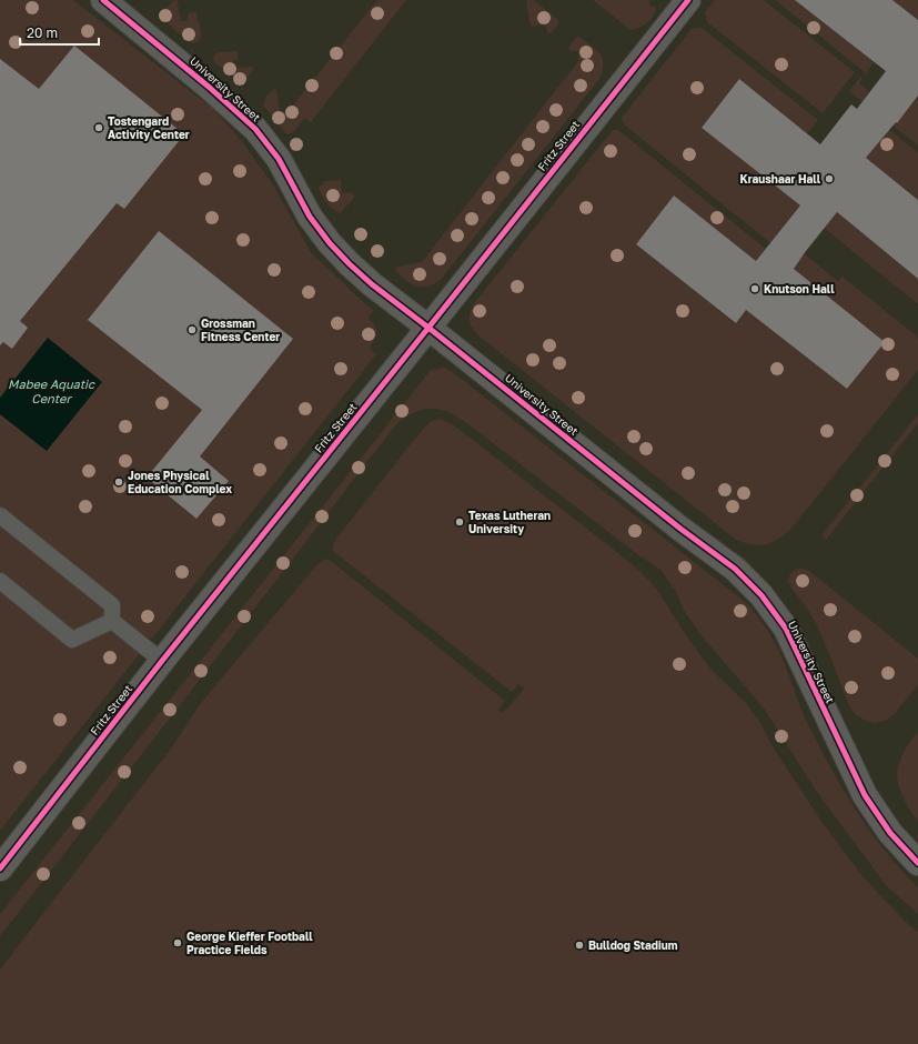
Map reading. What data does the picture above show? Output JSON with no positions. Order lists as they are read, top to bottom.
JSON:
{
  "streets": {
    "street": ["University Street", "Fritz Street"]
  },
  "crossings": [
    ["University Street", "Fritz Street"]
  ],
  "water": ["Mabee Aquatic Center"],
  "places": [
    "Tostengard Activity Center",
    "Kraushaar Hall",
    "Knutson Hall",
    "Grossman Fitness Center",
    "Jones Physical Education Complex",
    "Texas Lutheran University",
    "George Kieffer Football Practice Fields",
    "Bulldog Stadium"
  ],
  "scale_bar": "20 m"
}
